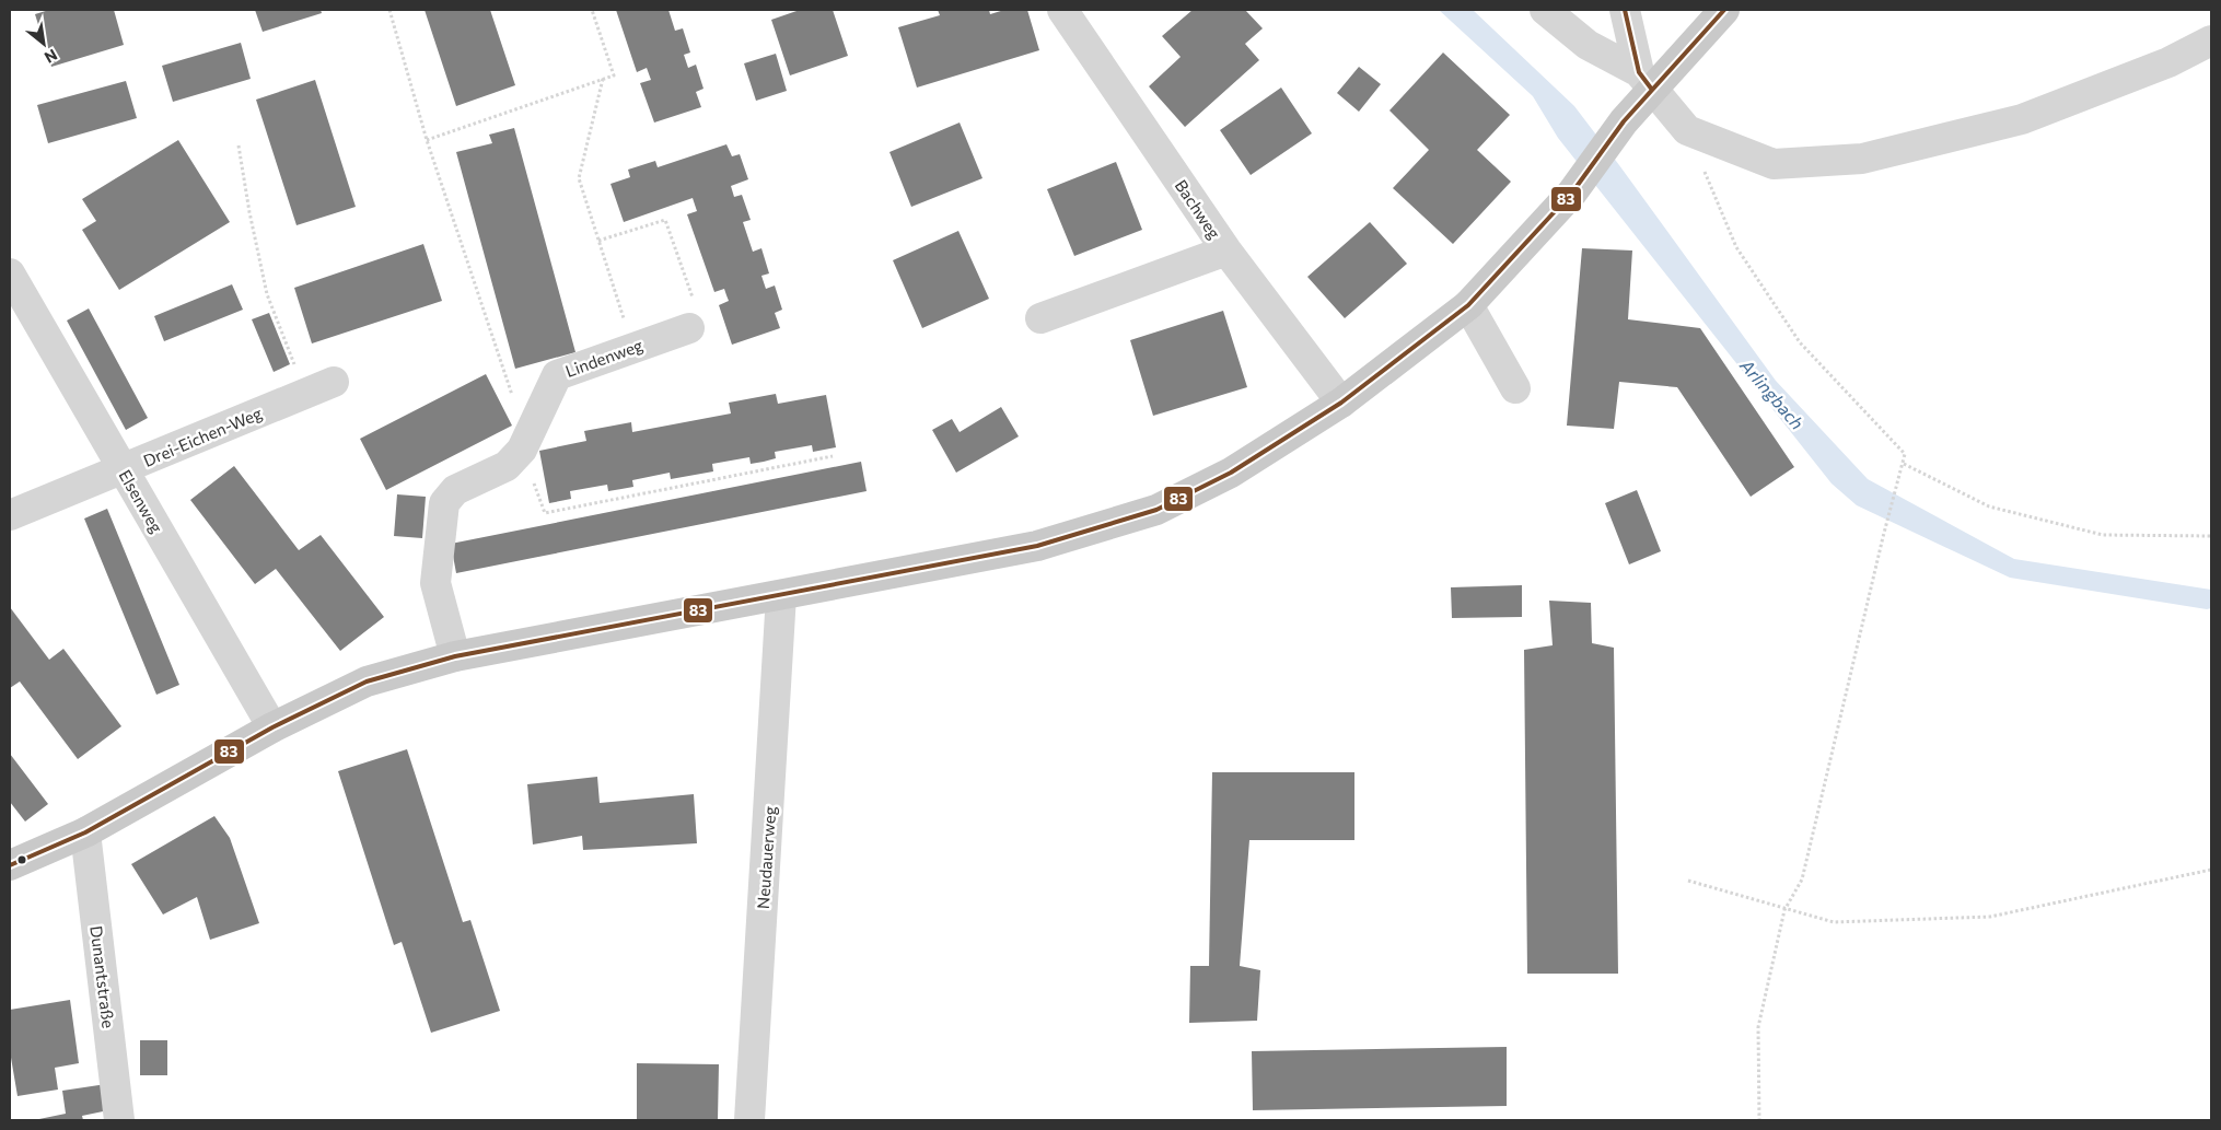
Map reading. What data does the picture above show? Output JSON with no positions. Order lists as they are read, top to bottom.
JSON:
{
  "streets": {
    "street": [
      "Bachweg",
      "Lindenweg",
      "Drei-Eichen-Weg",
      "Elsenweg",
      "Neudauerweg",
      "Dunantstraße"
    ]
  },
  "crossings": [
    ["Drei-Eichen-Weg", "Elsenweg"]
  ],
  "water": ["Arlingbach"],
  "lines": ["transit line 83"],
  "north": "bottom right"
}
